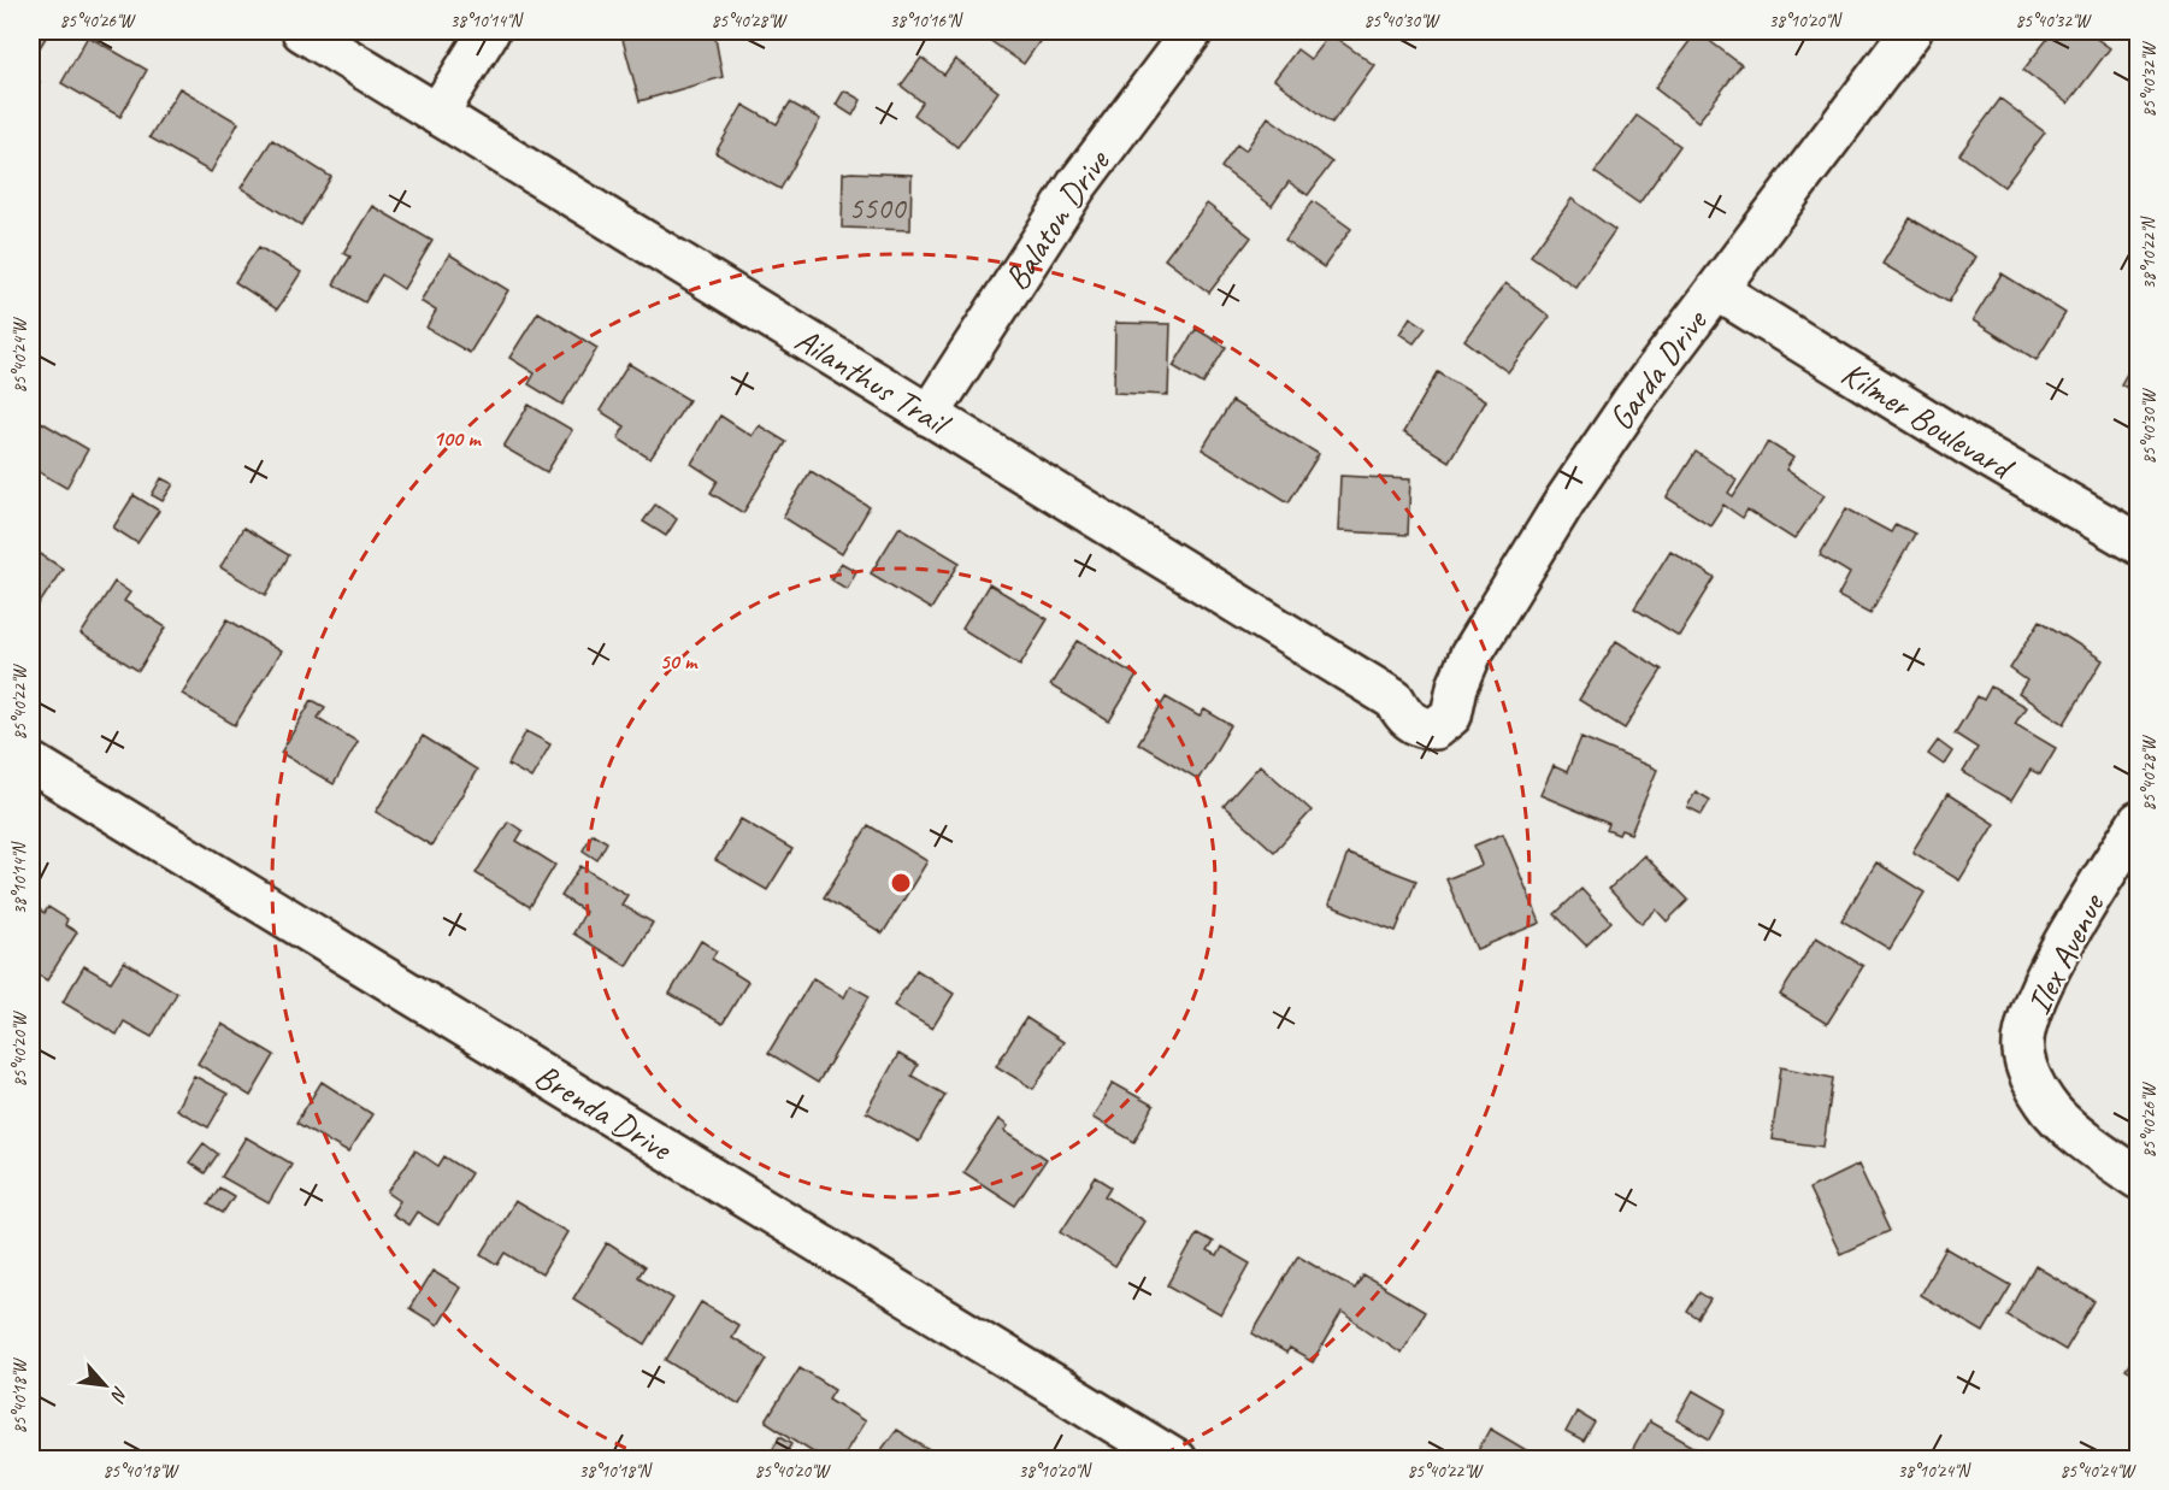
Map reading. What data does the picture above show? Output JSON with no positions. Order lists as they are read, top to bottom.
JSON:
{
  "streets": {
    "street": [
      "Balaton Drive",
      "Garda Drive",
      "Ailanthus Trail",
      "Kilmer Boulevard",
      "Ilex Avenue",
      "Brenda Drive"
    ]
  },
  "crossings": [
    ["Balaton Drive", "Ailanthus Trail"],
    ["Garda Drive", "Ailanthus Trail"],
    ["Garda Drive", "Kilmer Boulevard"]
  ],
  "house_numbers": ["5500"],
  "north": "bottom right",
  "coordinates": [
    "85°40'26\"W",
    "38°10'14\"N",
    "85°40'28\"W",
    "38°10'16\"N",
    "85°40'30\"W",
    "38°10'20\"N",
    "85°40'32\"W",
    "38°10'22\"N",
    "85°40'24\"W",
    "85°40'22\"W",
    "85°40'20\"W",
    "85°40'18\"W",
    "38°10'18\"N",
    "38°10'24\"N"
  ],
  "rings": ["100 m", "50 m"]
}
